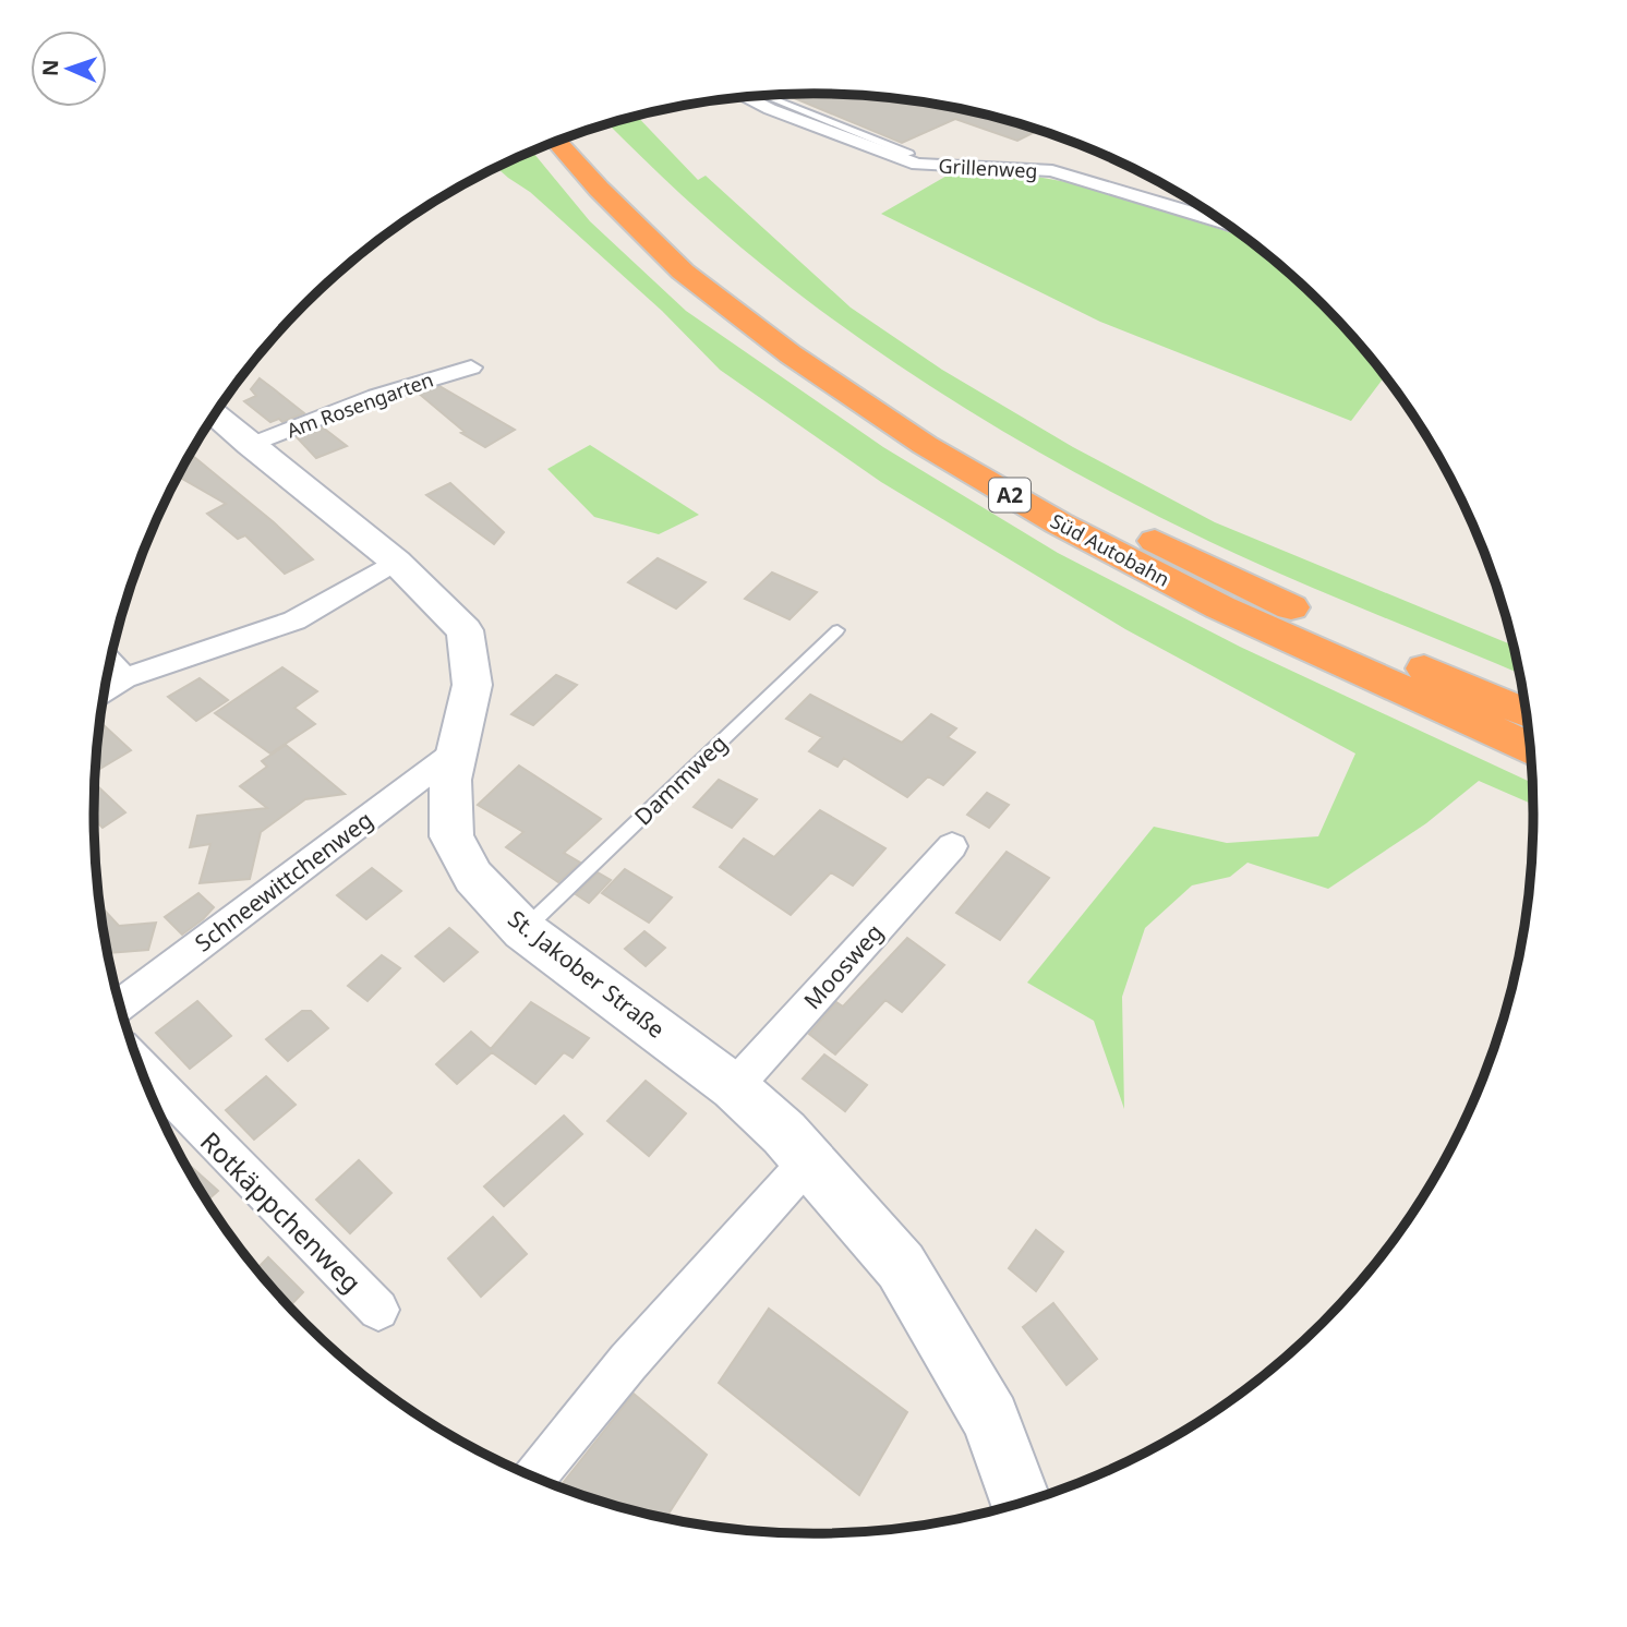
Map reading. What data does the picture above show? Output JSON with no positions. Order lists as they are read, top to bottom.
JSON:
{
  "streets": {
    "highway": ["A2", "Süd Autobahn"],
    "main road": ["St. Jakober Straße"],
    "street": [
      "Grillenweg",
      "Am Rosengarten",
      "Schneewittchenweg",
      "Moosweg",
      "Rotkäppchenweg"
    ],
    "lane": ["Dammweg"]
  },
  "crossings": [
    ["Am Rosengarten", "St. Jakober Straße"],
    ["Dammweg", "St. Jakober Straße"],
    ["Schneewittchenweg", "St. Jakober Straße"],
    ["Moosweg", "St. Jakober Straße"]
  ],
  "north": "left"
}
